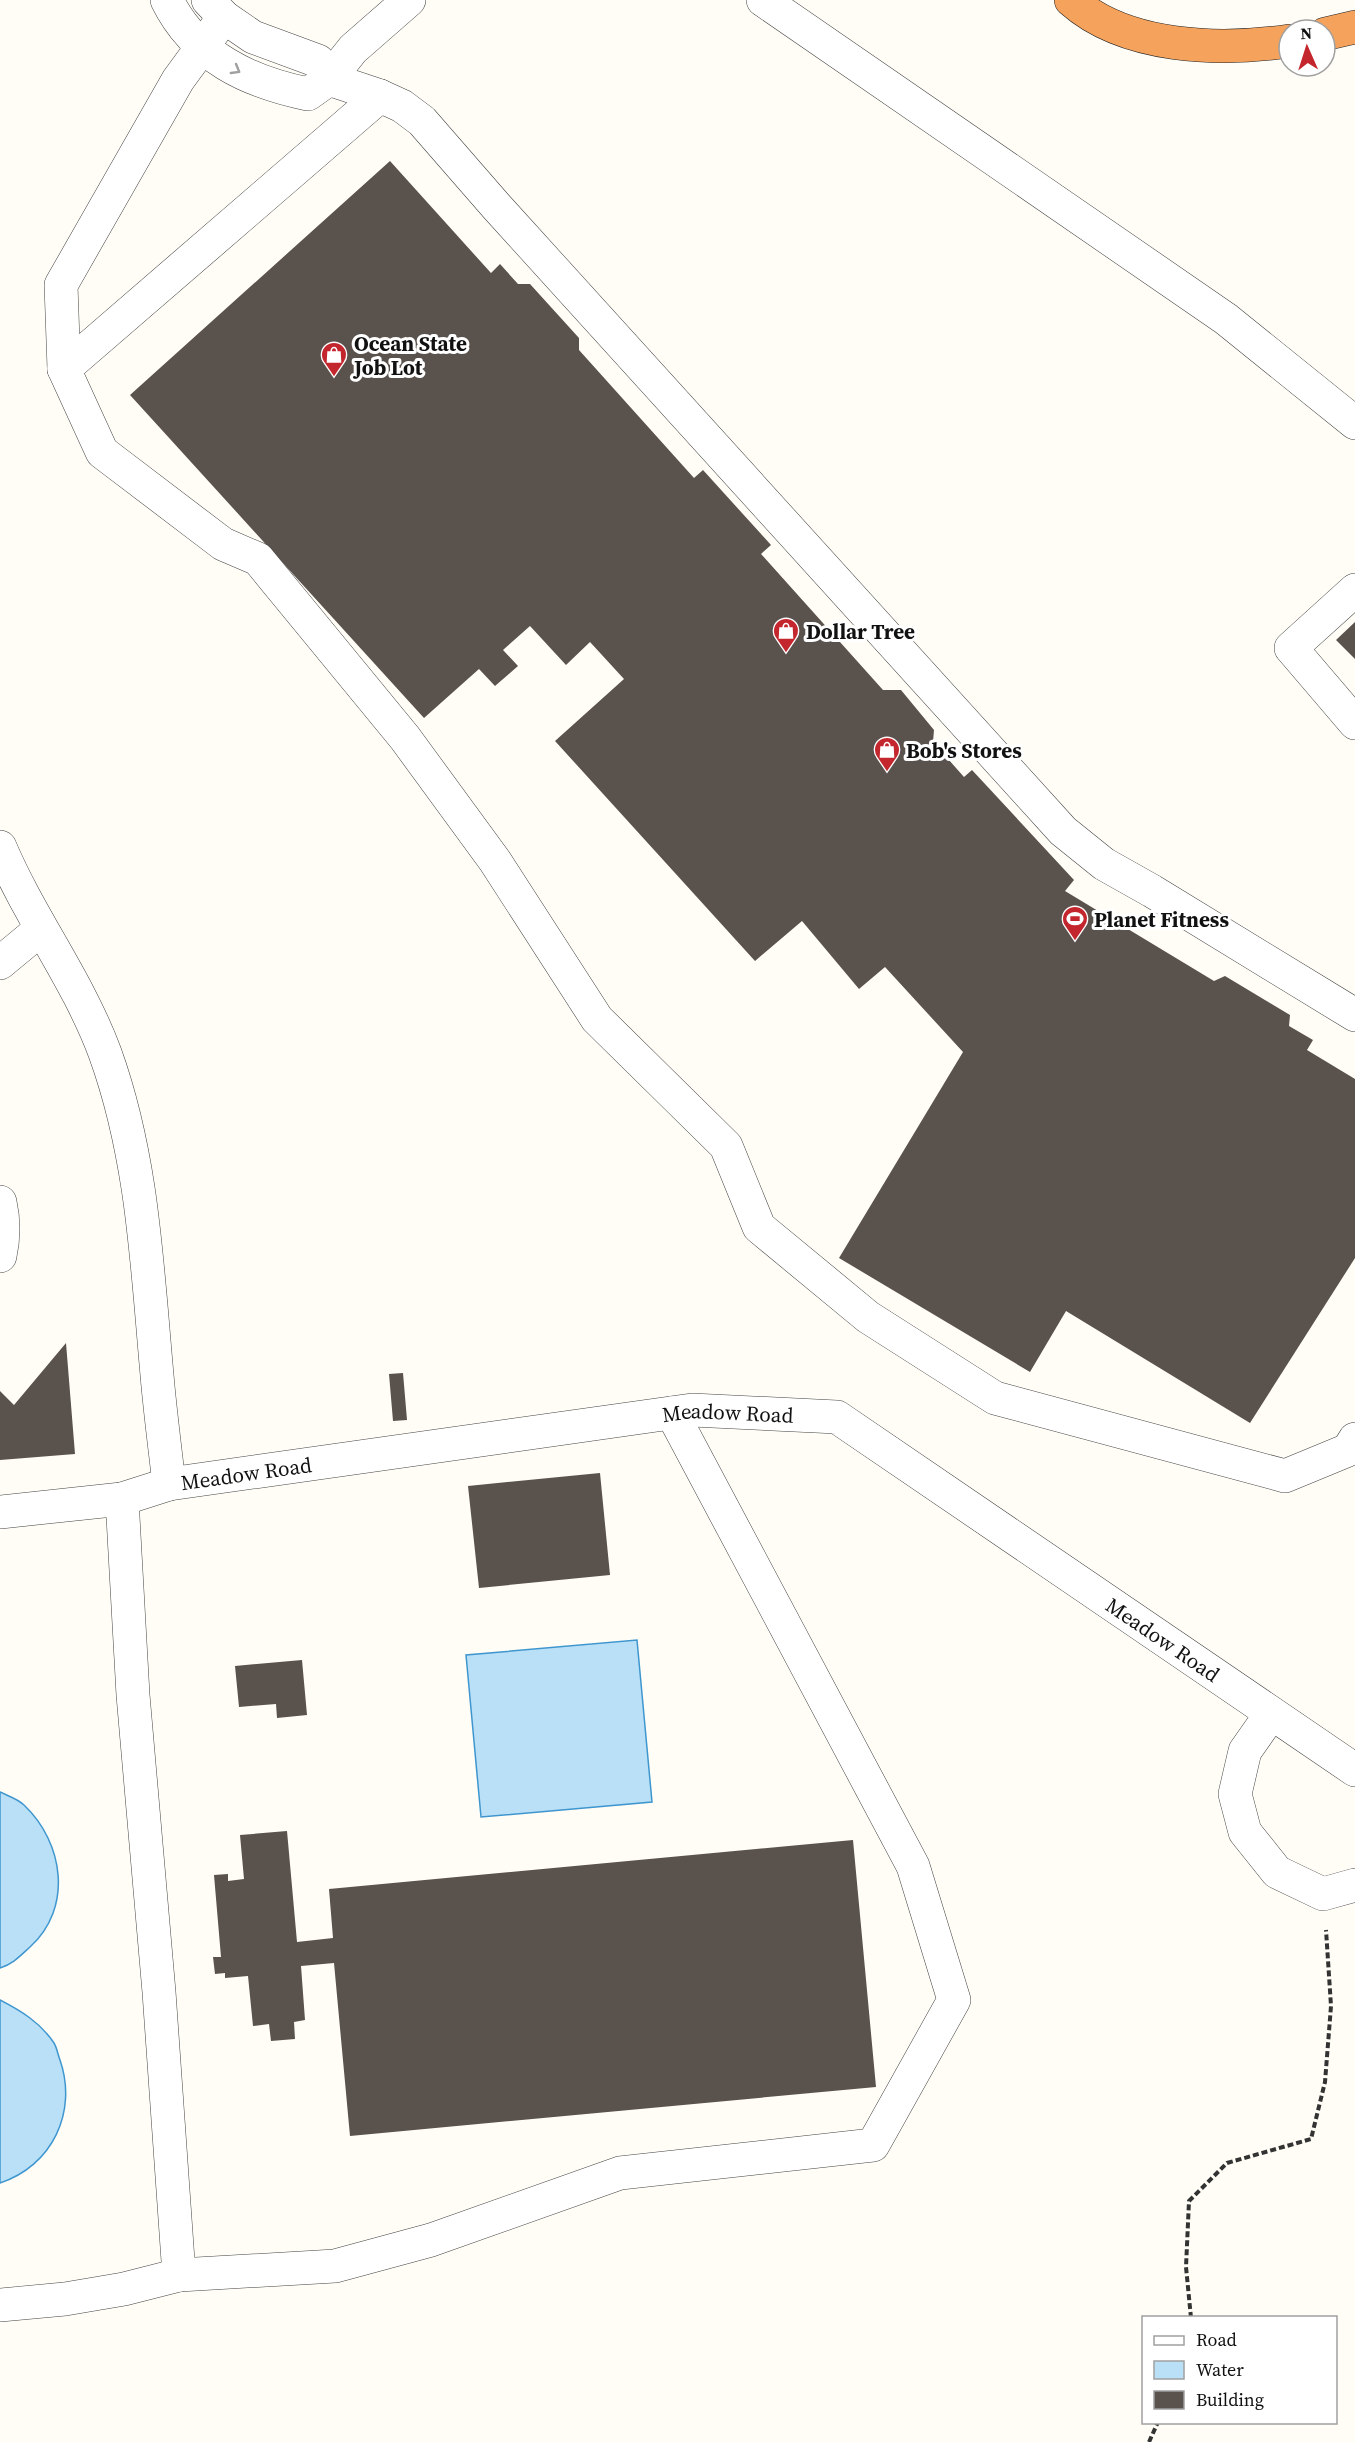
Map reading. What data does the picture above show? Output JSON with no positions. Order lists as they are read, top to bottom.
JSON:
{
  "streets": {
    "lane": ["Meadow Road"]
  },
  "places": {
    "shop": ["Ocean State Job Lot", "Dollar Tree", "Bob's Stores"],
    "sports": ["Planet Fitness"]
  },
  "legend": ["Road", "Water", "Building"],
  "north": "top"
}
